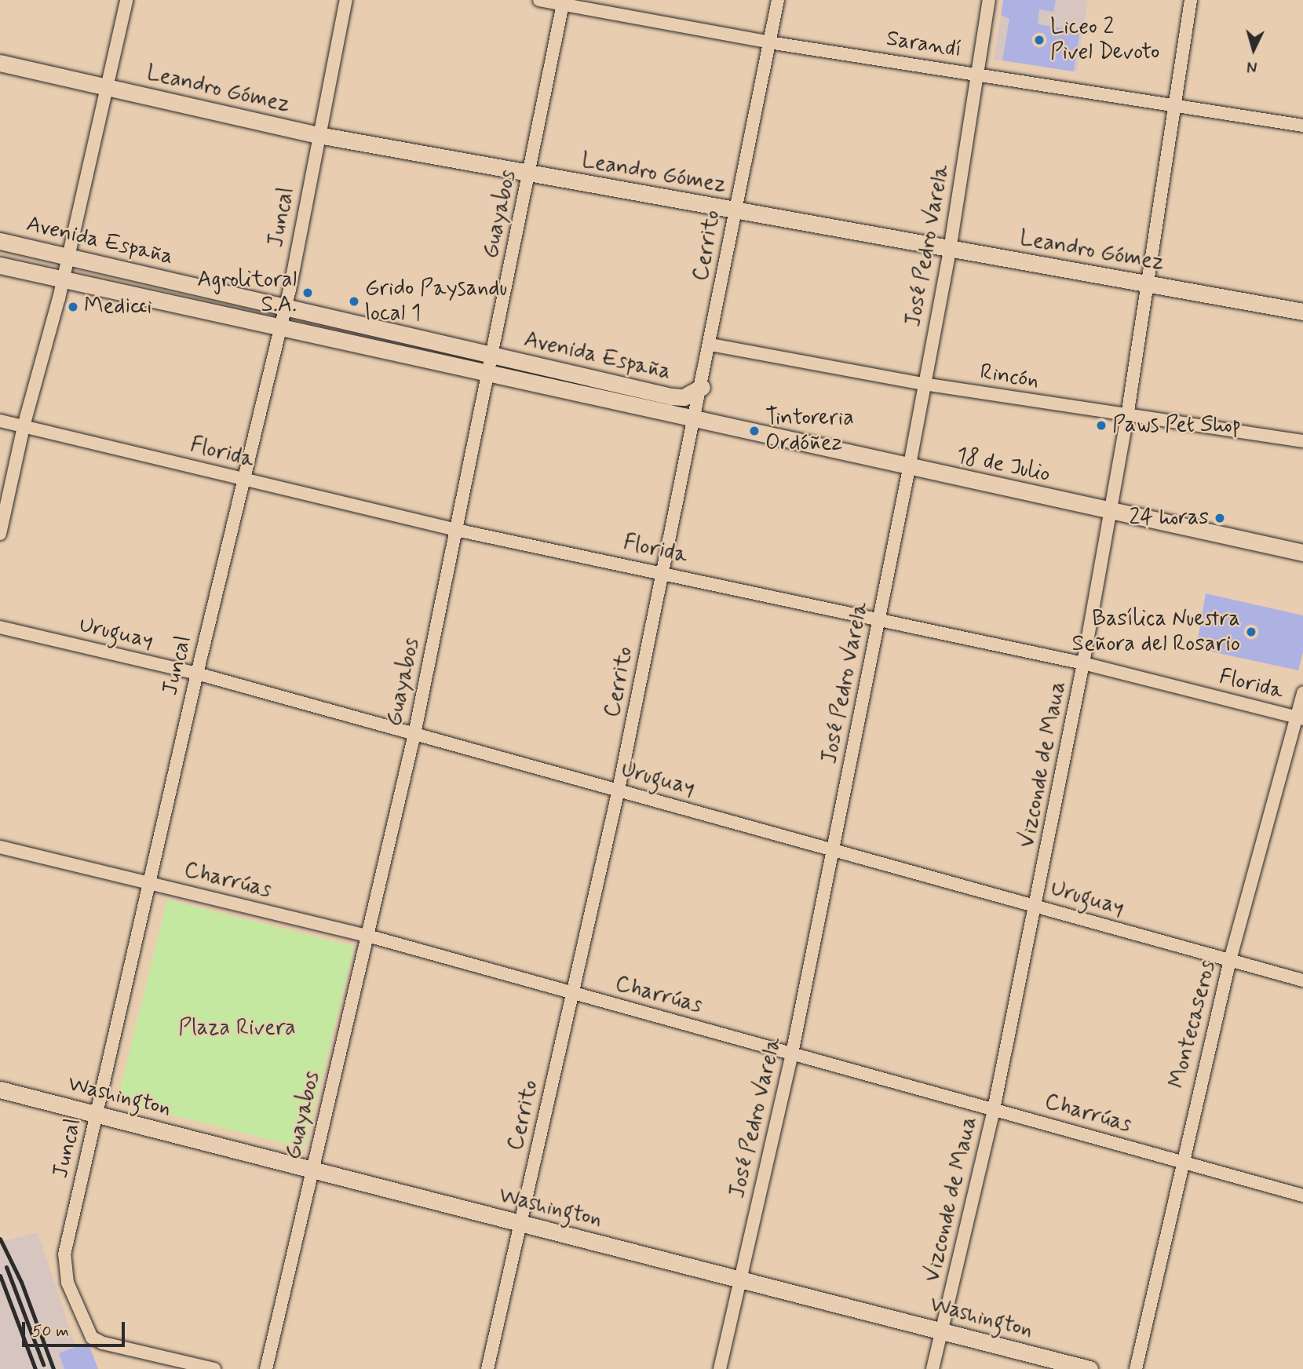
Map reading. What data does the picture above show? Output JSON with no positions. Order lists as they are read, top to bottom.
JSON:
{
  "streets": {
    "street": [
      "Sarandí",
      "Leandro Gómez",
      "Guayabos",
      "Juncal",
      "Avenida España",
      "Cerrito",
      "José Pedro Varela",
      "Rincón",
      "Florida",
      "18 de Julio",
      "Uruguay",
      "Vizconde de Maua",
      "Charrúas",
      "Montecaseros",
      "Washington"
    ]
  },
  "crossings": [
    ["Sarandí", "Guayabos"],
    ["Sarandí", "Cerrito"],
    ["Sarandí", "José Pedro Varela"],
    ["Sarandí", "Vizconde de Maua"],
    ["Leandro Gómez", "Guayabos"],
    ["Leandro Gómez", "Juncal"],
    ["Leandro Gómez", "Cerrito"],
    ["Leandro Gómez", "José Pedro Varela"],
    ["Leandro Gómez", "Vizconde de Maua"],
    ["Guayabos", "Avenida España"],
    ["Guayabos", "Florida"],
    ["Guayabos", "Uruguay"],
    ["Guayabos", "Charrúas"],
    ["Guayabos", "Washington"],
    ["Juncal", "Avenida España"],
    ["Juncal", "Florida"],
    ["Juncal", "Uruguay"],
    ["Juncal", "Charrúas"],
    ["Juncal", "Washington"],
    ["Avenida España", "Cerrito"],
    ["Avenida España", "18 de Julio"],
    ["Cerrito", "Rincón"],
    ["Cerrito", "Florida"],
    ["Cerrito", "18 de Julio"],
    ["Cerrito", "Uruguay"],
    ["Cerrito", "Charrúas"],
    ["Cerrito", "Washington"],
    ["José Pedro Varela", "Rincón"],
    ["José Pedro Varela", "Florida"],
    ["José Pedro Varela", "18 de Julio"],
    ["José Pedro Varela", "Uruguay"],
    ["José Pedro Varela", "Charrúas"],
    ["José Pedro Varela", "Washington"],
    ["Rincón", "Vizconde de Maua"],
    ["Florida", "Vizconde de Maua"],
    ["Florida", "Montecaseros"],
    ["18 de Julio", "Vizconde de Maua"],
    ["Uruguay", "Vizconde de Maua"],
    ["Uruguay", "Montecaseros"],
    ["Vizconde de Maua", "Charrúas"],
    ["Vizconde de Maua", "Washington"],
    ["Charrúas", "Montecaseros"]
  ],
  "parks": ["Plaza Rivera"],
  "places": [
    "Liceo 2 Pivel Devoto",
    "Agrolitoral S.A.",
    "Grido Paysandu local 1",
    "Medicci",
    "Paws Pet Shop",
    "Tintoreria Ordóñez",
    "24 horas",
    "Basílica Nuestra Señora del Rosario"
  ],
  "scale_bar": "50 m",
  "north": "bottom"
}
